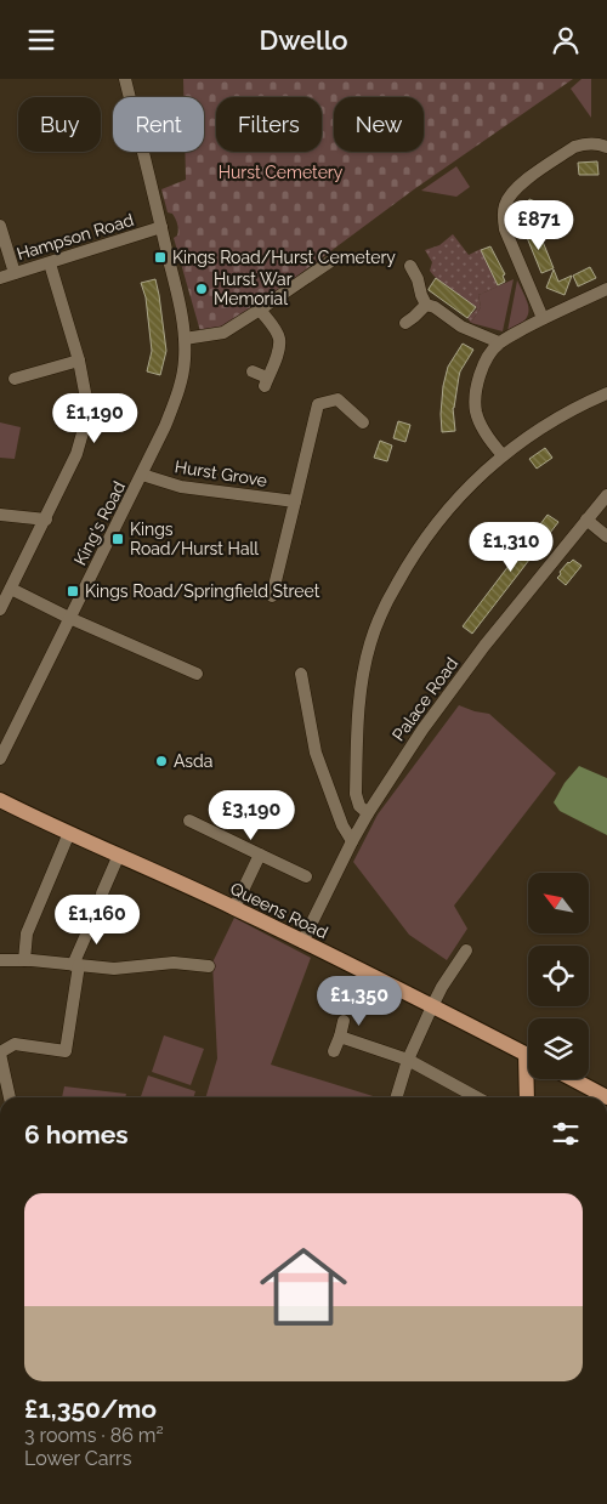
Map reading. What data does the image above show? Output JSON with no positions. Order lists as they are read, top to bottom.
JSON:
{
  "streets": {
    "main road": ["Queens Road"],
    "street": [
      "Hampson Road",
      "Hurst Grove",
      "King's Road",
      "Palace Road"
    ]
  },
  "crossings": [
    ["Hampson Road", "King's Road"],
    ["Hurst Grove", "King's Road"],
    ["Palace Road", "Queens Road"]
  ],
  "parks": ["Hurst Cemetery"],
  "places": {
    "transit": ["Kings Road/Hurst Cemetery", "Kings Road/Hurst Hall", "Kings Road/Springfield Street"],
    "other": ["Hurst War Memorial", "Asda"]
  },
  "north": "top left",
  "page": {
    "header": "Dwello",
    "chip": [
      "Buy",
      "Rent",
      "Filters",
      "New"
    ],
    "price": [
      "£871",
      "£1,190",
      "£1,310",
      "£3,190",
      "£1,160",
      "£1,350"
    ],
    "heading": "6 homes",
    "list": [
      {
        "name": "£1,350/mo",
        "note": "3 rooms · 86 m² · Lower Carrs"
      }
    ]
  }
}
